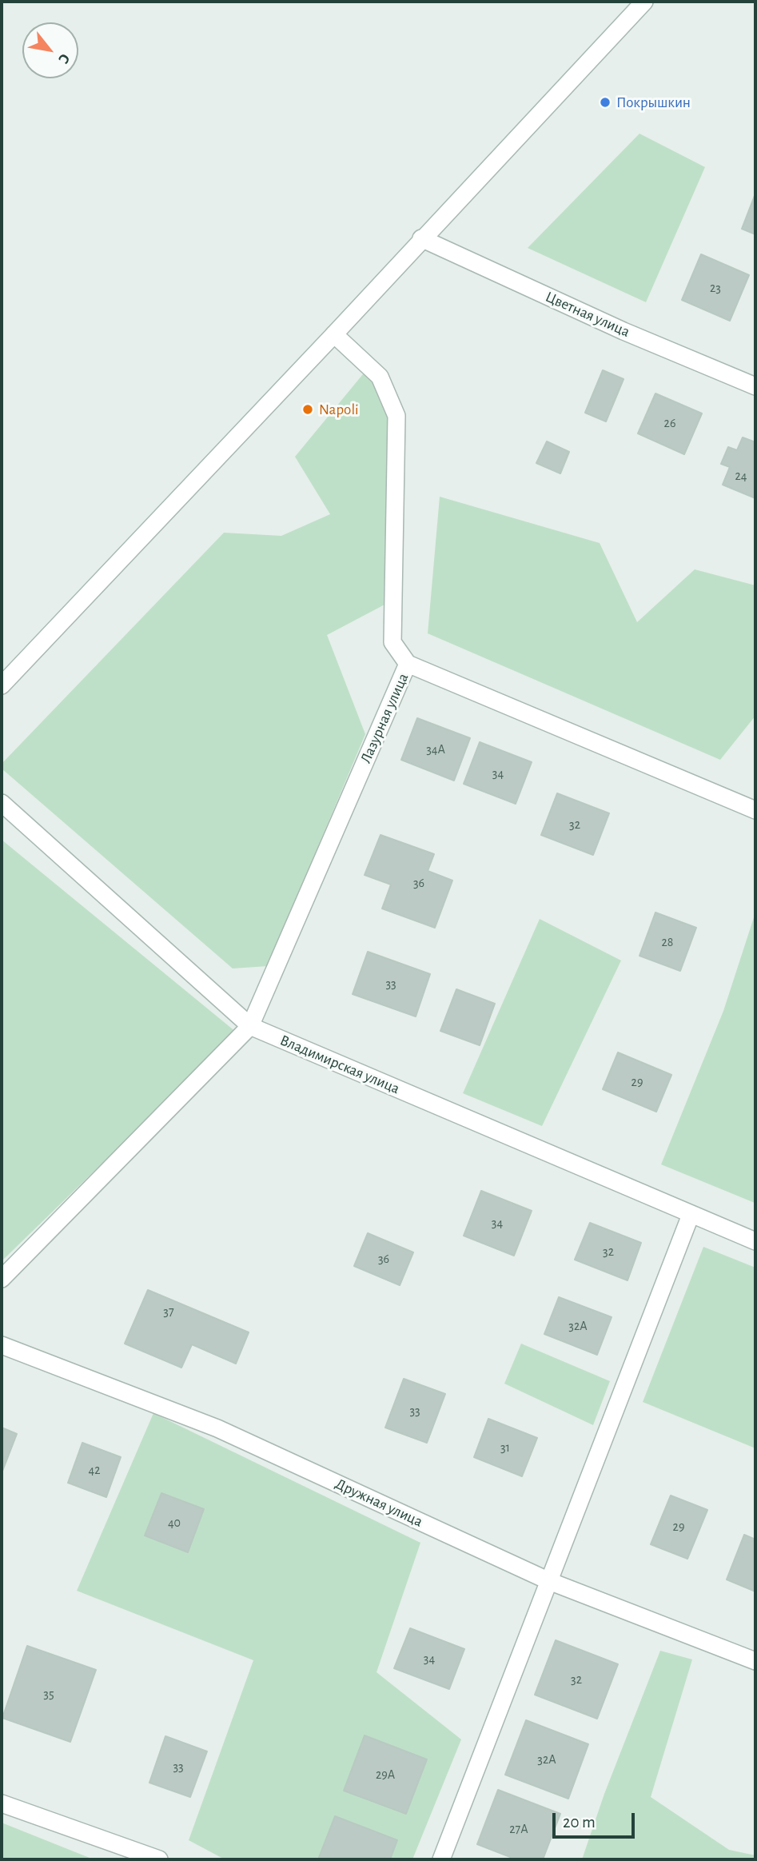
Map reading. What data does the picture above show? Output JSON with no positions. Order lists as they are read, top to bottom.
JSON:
{
  "streets": {
    "street": [
      "Цветная улица",
      "Лазурная улица",
      "Владимирская улица",
      "Дружная улица"
    ]
  },
  "crossings": [
    ["Лазурная улица", "Владимирская улица"]
  ],
  "places": ["Покрышкин", "Napoli"],
  "house_numbers": [
    "23",
    "26",
    "24",
    "34А",
    "34",
    "32",
    "36",
    "28",
    "33",
    "29",
    "34",
    "32",
    "36",
    "37",
    "32А",
    "33",
    "31",
    "42",
    "40",
    "29",
    "34",
    "32",
    "35",
    "32А",
    "33",
    "29А",
    "27А"
  ],
  "scale_bar": "20 m",
  "north": "bottom right"
}
